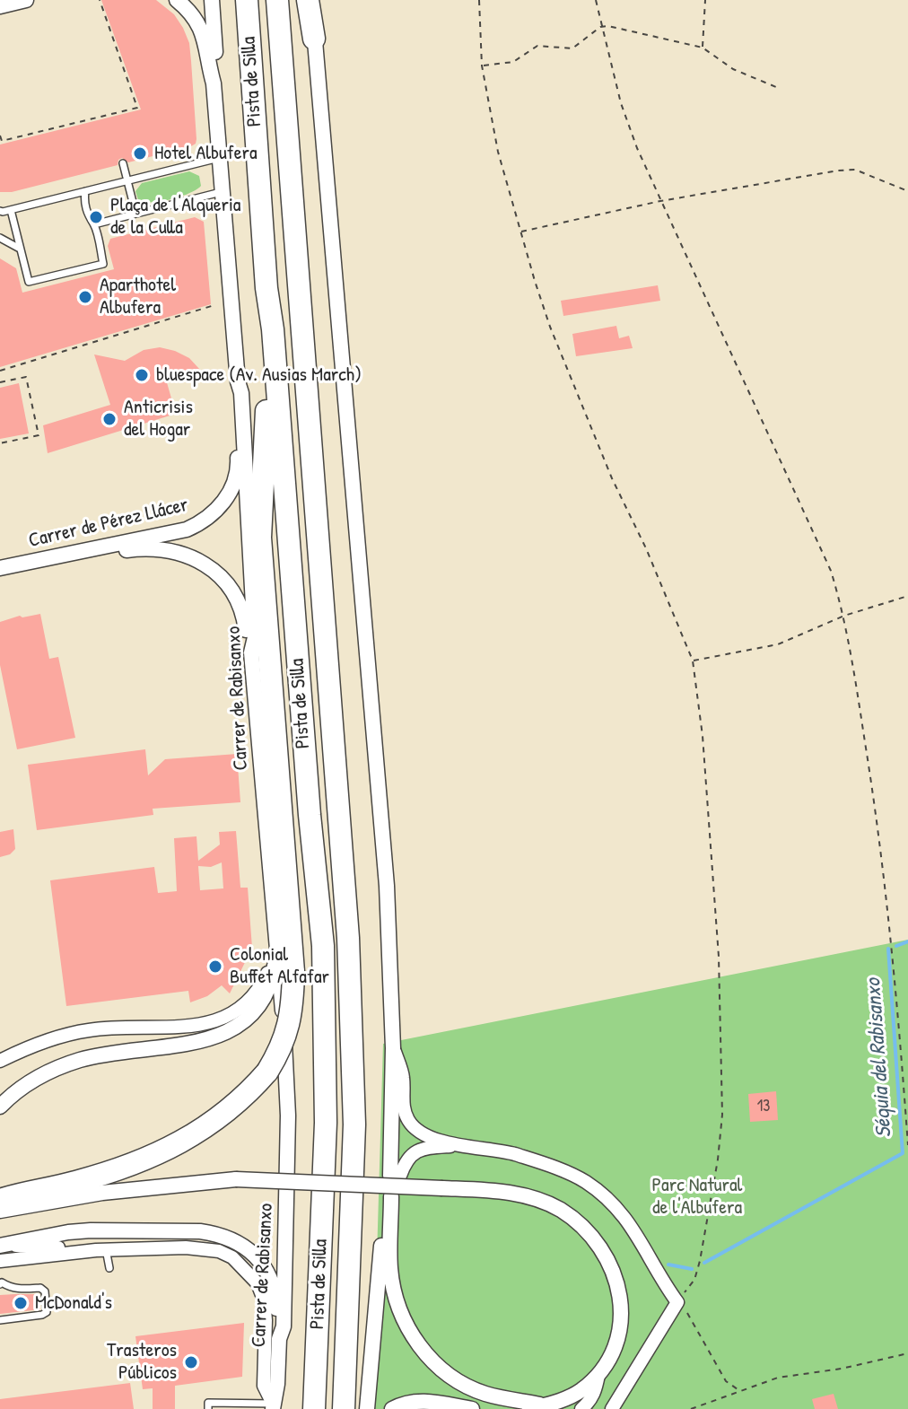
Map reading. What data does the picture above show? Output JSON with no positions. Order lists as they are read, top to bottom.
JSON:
{
  "streets": {
    "highway": ["Pista de Silla"],
    "street": ["Carrer de Pérez Llácer", "Carrer de Rabisanxo"]
  },
  "crossings": [
    ["Carrer de Pérez Llácer", "Carrer de Rabisanxo"]
  ],
  "water": ["Séquia del Rabisanxo"],
  "parks": ["Parc Natural de l'Albufera"],
  "places": [
    "Hotel Albufera",
    "Plaça de l'Alqueria de la Culla",
    "Aparthotel Albufera",
    "bluespace (Av. Ausias March)",
    "Anticrisis del Hogar",
    "Colonial Buffet Alfafar",
    "McDonald's",
    "Trasteros Públicos"
  ],
  "house_numbers": ["13"]
}
